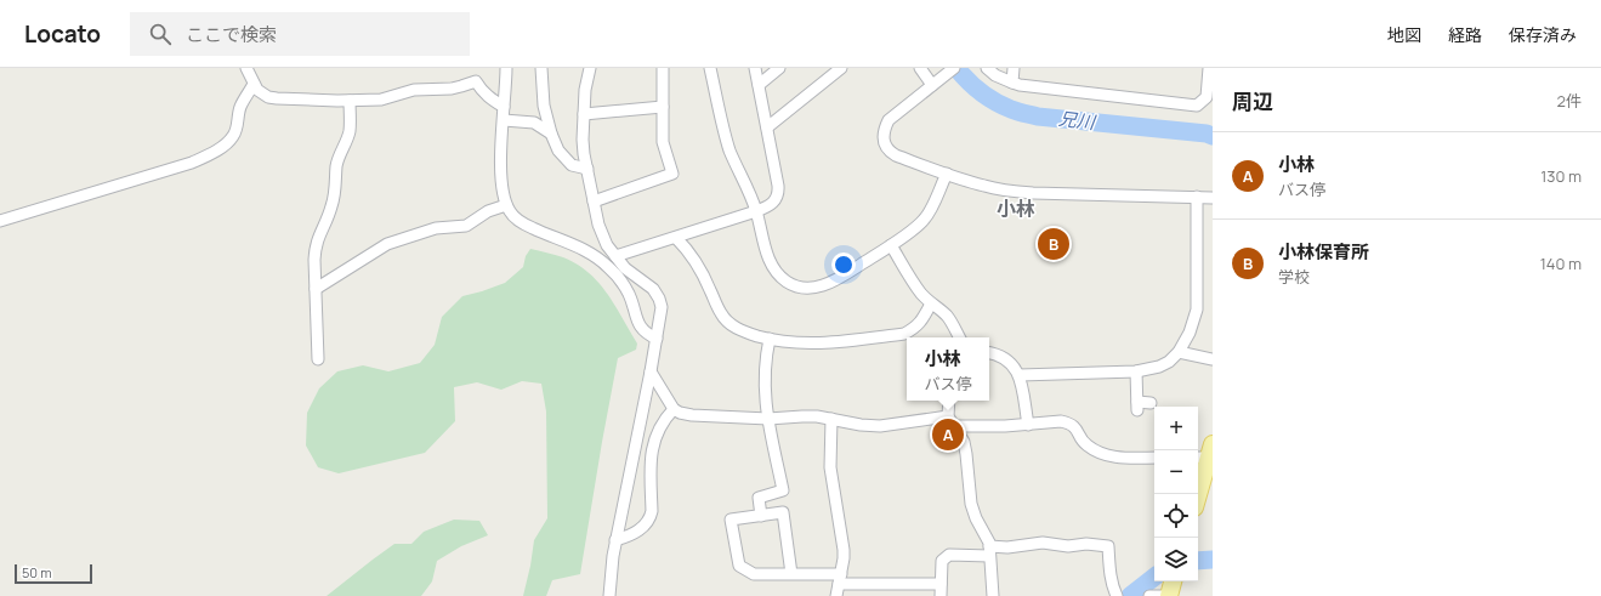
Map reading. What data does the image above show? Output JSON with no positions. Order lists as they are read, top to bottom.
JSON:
{
  "districts": ["小林"],
  "water": ["兄川"],
  "scale_bar": "50 m",
  "page": {
    "header": "Locato",
    "search": "ここで検索",
    "nav": ["地図", "経路", "保存済み"],
    "heading": ["周辺", "2件"],
    "list": [
      {
        "mark": "A",
        "name": "小林",
        "note": "バス停",
        "value": "130 m"
      },
      {
        "mark": "B",
        "name": "小林保育所",
        "note": "学校",
        "value": "140 m"
      }
    ],
    "pins": ["B", "A"],
    "popup": ["小林", "バス停"],
    "map_buttons": ["+", "−"],
    "scale": "50 m"
  }
}
